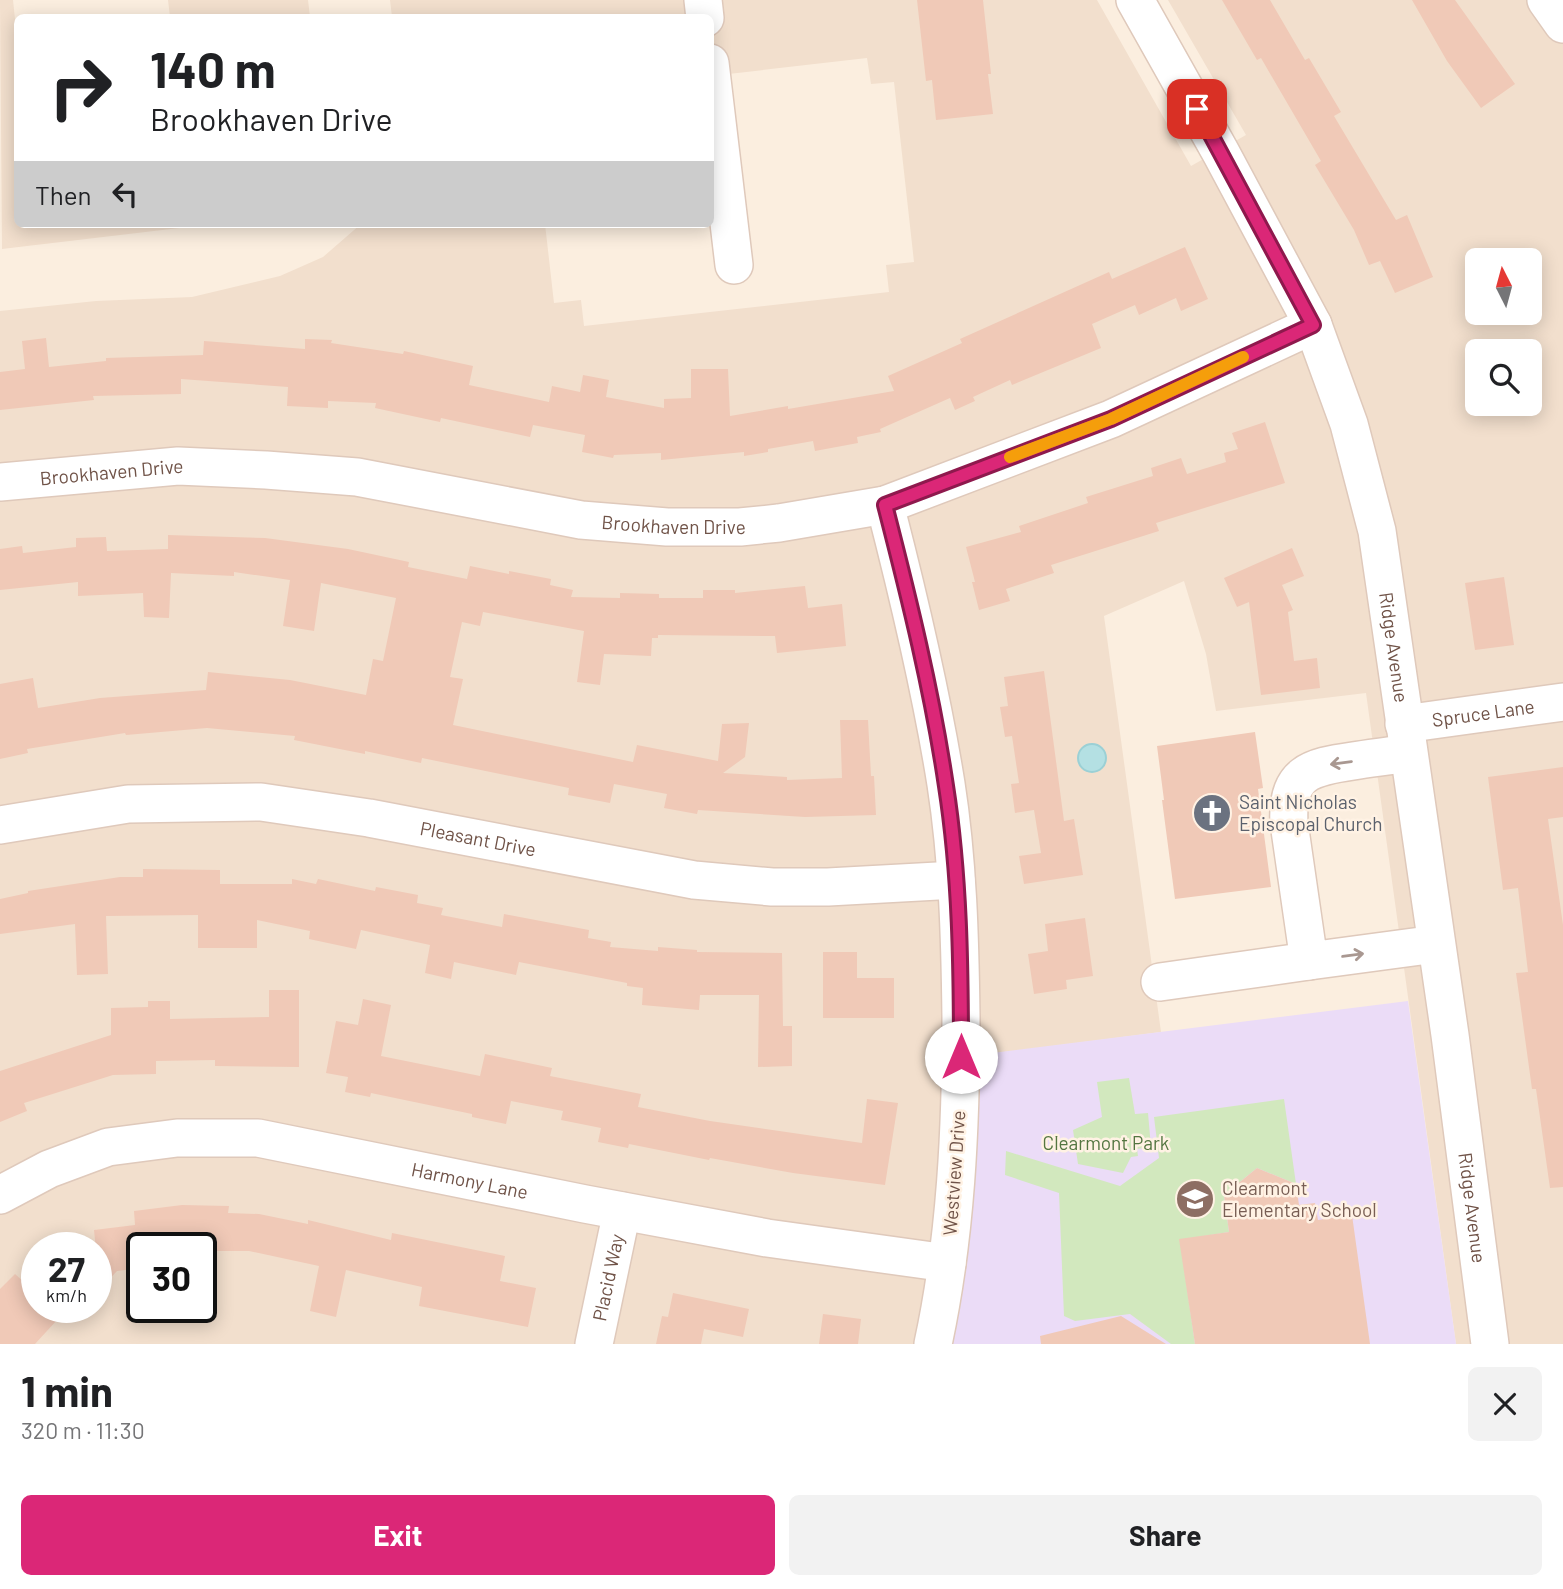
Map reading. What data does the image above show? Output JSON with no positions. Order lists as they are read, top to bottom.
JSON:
{
  "streets": {
    "street": [
      "Brookhaven Drive",
      "Ridge Avenue",
      "Spruce Lane",
      "Pleasant Drive",
      "Westview Drive",
      "Harmony Lane",
      "Placid Way"
    ]
  },
  "crossings": [
    ["Brookhaven Drive", "Ridge Avenue"],
    ["Brookhaven Drive", "Westview Drive"],
    ["Ridge Avenue", "Spruce Lane"],
    ["Pleasant Drive", "Westview Drive"],
    ["Westview Drive", "Harmony Lane"],
    ["Harmony Lane", "Placid Way"]
  ],
  "one_way": ["Spruce Lane"],
  "parks": ["Clearmont Park"],
  "places": {
    "church": ["Saint Nicholas Episcopal Church"],
    "school or university": ["Clearmont Elementary School"]
  },
  "north": "top",
  "page": {
    "turn": ["140 m", "Brookhaven Drive"],
    "then": "Then",
    "speed": "27 km/h",
    "limit": "30",
    "heading": ["1 min", "320 m · 11:30"],
    "buttons": ["Exit", "Share"]
  }
}
